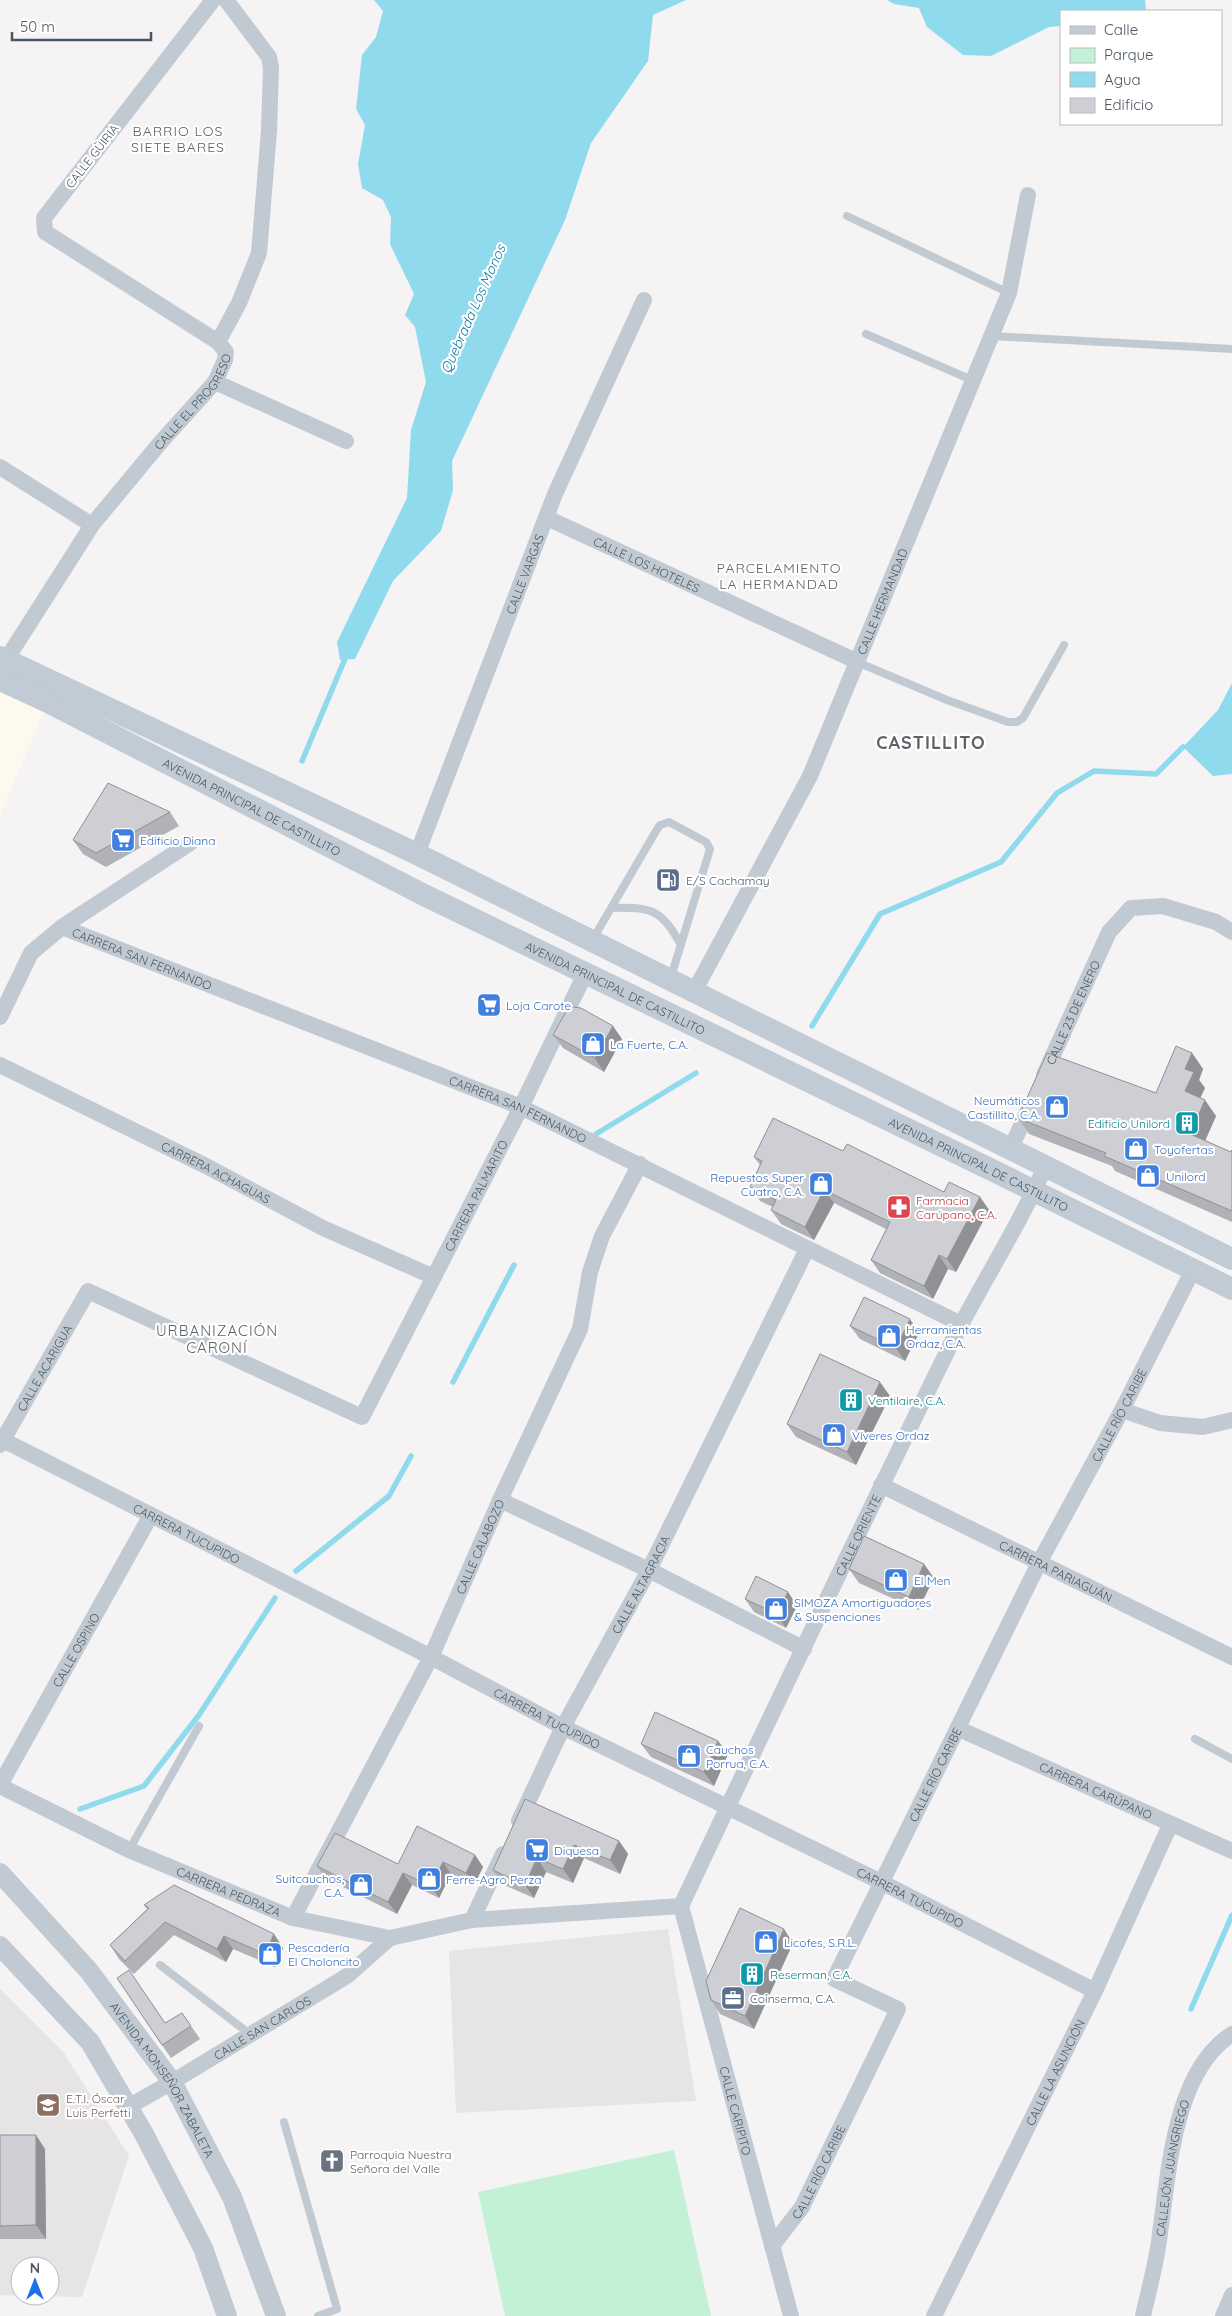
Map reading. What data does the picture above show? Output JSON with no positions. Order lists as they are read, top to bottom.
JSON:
{
  "streets": {
    "main road": ["AVENIDA PRINCIPAL DE CASTILLITO"],
    "street": [
      "CALLE GÜIRIA",
      "CALLE EL PROGRESO",
      "CALLE LOS HOTELES",
      "CALLE VARGAS",
      "CALLE HERMANDAD",
      "CARRERA SAN FERNANDO",
      "CALLE 23 DE ENERO",
      "CARRERA ACHAGUAS",
      "CARRERA PALMARITO",
      "CALLE ACARIGUA",
      "CALLE RÍO CARIBE",
      "CARRERA TUCUPIDO",
      "CALLE ORIENTE",
      "CALLE CALABOZO",
      "CARRERA PARIAGUÁN",
      "CALLE ALTAGRACIA",
      "CALLE OSPINO",
      "CARRERA CARÚPANO",
      "CARRERA PEDRAZA",
      "CALLE SAN CARLOS",
      "CALLE LA ASUNCIÓN",
      "AVENIDA MONSEÑOR ZABALETA",
      "CALLE CARIPITO",
      "CALLEJÓN JUANGRIEGO"
    ]
  },
  "crossings": [
    ["CALLE GÜIRIA", "CALLE EL PROGRESO"],
    ["CALLE EL PROGRESO", "AVENIDA PRINCIPAL DE CASTILLITO"],
    ["CALLE LOS HOTELES", "CALLE VARGAS"],
    ["CALLE LOS HOTELES", "CALLE HERMANDAD"],
    ["CALLE VARGAS", "AVENIDA PRINCIPAL DE CASTILLITO"],
    ["CALLE HERMANDAD", "AVENIDA PRINCIPAL DE CASTILLITO"],
    ["AVENIDA PRINCIPAL DE CASTILLITO", "CALLE 23 DE ENERO"],
    ["AVENIDA PRINCIPAL DE CASTILLITO", "CARRERA PALMARITO"],
    ["AVENIDA PRINCIPAL DE CASTILLITO", "CALLE RÍO CARIBE"],
    ["AVENIDA PRINCIPAL DE CASTILLITO", "CALLE ORIENTE"],
    ["CARRERA SAN FERNANDO", "CARRERA PALMARITO"],
    ["CARRERA SAN FERNANDO", "CALLE ORIENTE"],
    ["CARRERA SAN FERNANDO", "CALLE CALABOZO"],
    ["CARRERA SAN FERNANDO", "CALLE ALTAGRACIA"],
    ["CARRERA ACHAGUAS", "CARRERA PALMARITO"],
    ["CARRERA PALMARITO", "CALLE ACARIGUA"],
    ["CALLE ACARIGUA", "CARRERA TUCUPIDO"],
    ["CALLE RÍO CARIBE", "CARRERA TUCUPIDO"],
    ["CALLE RÍO CARIBE", "CARRERA PARIAGUÁN"],
    ["CALLE RÍO CARIBE", "CARRERA CARÚPANO"],
    ["CALLE RÍO CARIBE", "CALLE CARIPITO"],
    ["CARRERA TUCUPIDO", "CALLE ORIENTE"],
    ["CARRERA TUCUPIDO", "CALLE CALABOZO"],
    ["CARRERA TUCUPIDO", "CALLE ALTAGRACIA"],
    ["CARRERA TUCUPIDO", "CALLE OSPINO"],
    ["CARRERA TUCUPIDO", "CALLE LA ASUNCIÓN"],
    ["CALLE ORIENTE", "CARRERA PARIAGUÁN"],
    ["CALLE ORIENTE", "CALLE CARIPITO"],
    ["CALLE CALABOZO", "CARRERA PEDRAZA"],
    ["CALLE ALTAGRACIA", "CARRERA PEDRAZA"],
    ["CALLE OSPINO", "CARRERA PEDRAZA"],
    ["CARRERA CARÚPANO", "CALLE LA ASUNCIÓN"],
    ["CARRERA PEDRAZA", "CALLE SAN CARLOS"],
    ["CALLE SAN CARLOS", "AVENIDA MONSEÑOR ZABALETA"]
  ],
  "districts": [
    "BARRIO LOS SIETE BARES",
    "PARCELAMIENTO LA HERMANDAD",
    "CASTILLITO",
    "URBANIZACIÓN CARONÍ"
  ],
  "water": ["Quebrada Los Monos"],
  "places": {
    "supermarket": ["Edificio Diana", "Loja Carote", "Diquesa"],
    "fuel station": ["E/S Cachamay"],
    "shop": [
      "La Fuerte, C.A.",
      "Neumáticos Castillito, C.A.",
      "Toyofertas",
      "Unilord",
      "Repuestos Super Cuatro, C.A.",
      "Herramientas Ordaz, C.A.",
      "Víveres Ordaz",
      "El Men",
      "SIMOZA Amortiguadores & Suspenciones",
      "Cauchos Porrua, C.A.",
      "Ferre-Agro Perza",
      "Suitcauchos, C.A.",
      "Licofes, S.R.L.",
      "Pescadería El Choloncito"
    ],
    "building": ["Edificio Unilord", "Ventilaire, C.A.", "Reserman, C.A."],
    "pharmacy": ["Farmacia Carúpano, C.A."],
    "office": ["Coinserma, C.A."],
    "school or university": ["E.T.I. Óscar Luis Perfetti"],
    "church": ["Parroquia Nuestra Señora del Valle"]
  },
  "legend": [
    "Calle",
    "Parque",
    "Agua",
    "Edificio"
  ],
  "scale_bar": "50 m",
  "north": "top"
}
